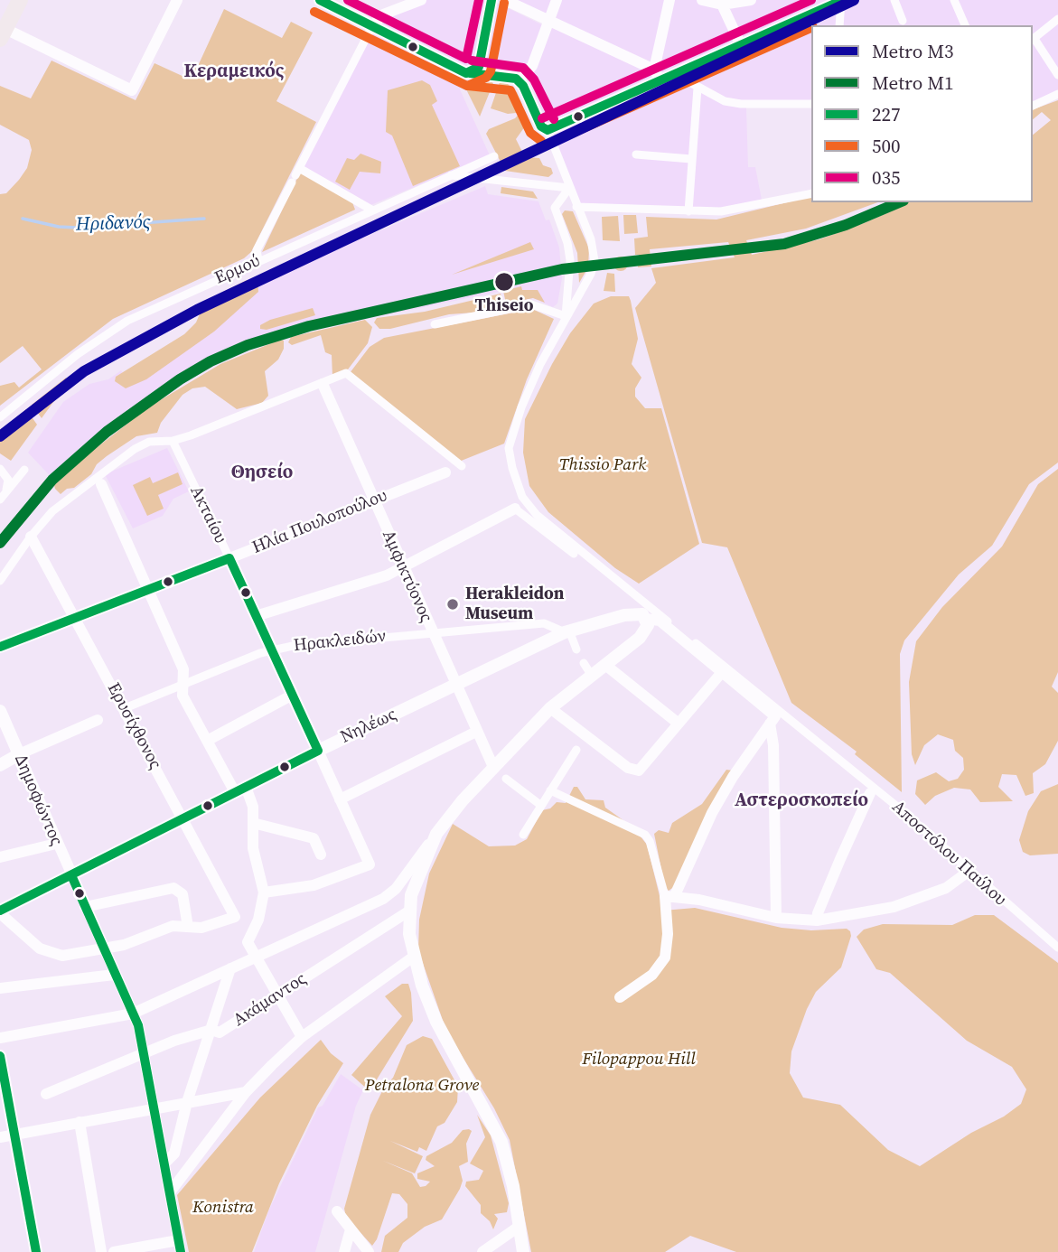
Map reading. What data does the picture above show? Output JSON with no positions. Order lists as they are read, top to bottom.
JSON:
{
  "streets": {
    "street": [
      "Ερμού",
      "Ακταίου",
      "Ηλία Πουλοπούλου",
      "Αμφικτύονος",
      "Ηρακλειδών",
      "Ερυσίχθονος",
      "Νηλέως",
      "Δημοφώντος",
      "Αποστόλου Παύλου",
      "Ακάμαντος"
    ]
  },
  "crossings": [
    ["Ακταίου", "Ηλία Πουλοπούλου"],
    ["Ακταίου", "Ηρακλειδών"],
    ["Ακταίου", "Νηλέως"],
    ["Ηλία Πουλοπούλου", "Αμφικτύονος"],
    ["Ηλία Πουλοπούλου", "Ερυσίχθονος"],
    ["Αμφικτύονος", "Ηρακλειδών"],
    ["Αμφικτύονος", "Νηλέως"],
    ["Ηρακλειδών", "Ερυσίχθονος"],
    ["Ηρακλειδών", "Νηλέως"],
    ["Ερυσίχθονος", "Νηλέως"],
    ["Νηλέως", "Δημοφώντος"],
    ["Δημοφώντος", "Ακάμαντος"]
  ],
  "districts": ["Κεραμεικός", "Θησείο", "Αστεροσκοπείο"],
  "water": ["Ηριδανός"],
  "parks": [
    "Thissio Park",
    "Filopappou Hill",
    "Petralona Grove",
    "Konistra"
  ],
  "places": ["Thiseio", "Herakleidon Museum"],
  "lines": [
    "metro line Μ3",
    "transit line 227",
    "transit line 035",
    "transit line 500",
    "metro line Μ1"
  ],
  "legend": [
    "Metro Μ3",
    "Metro Μ1",
    "227",
    "500",
    "035"
  ]
}
